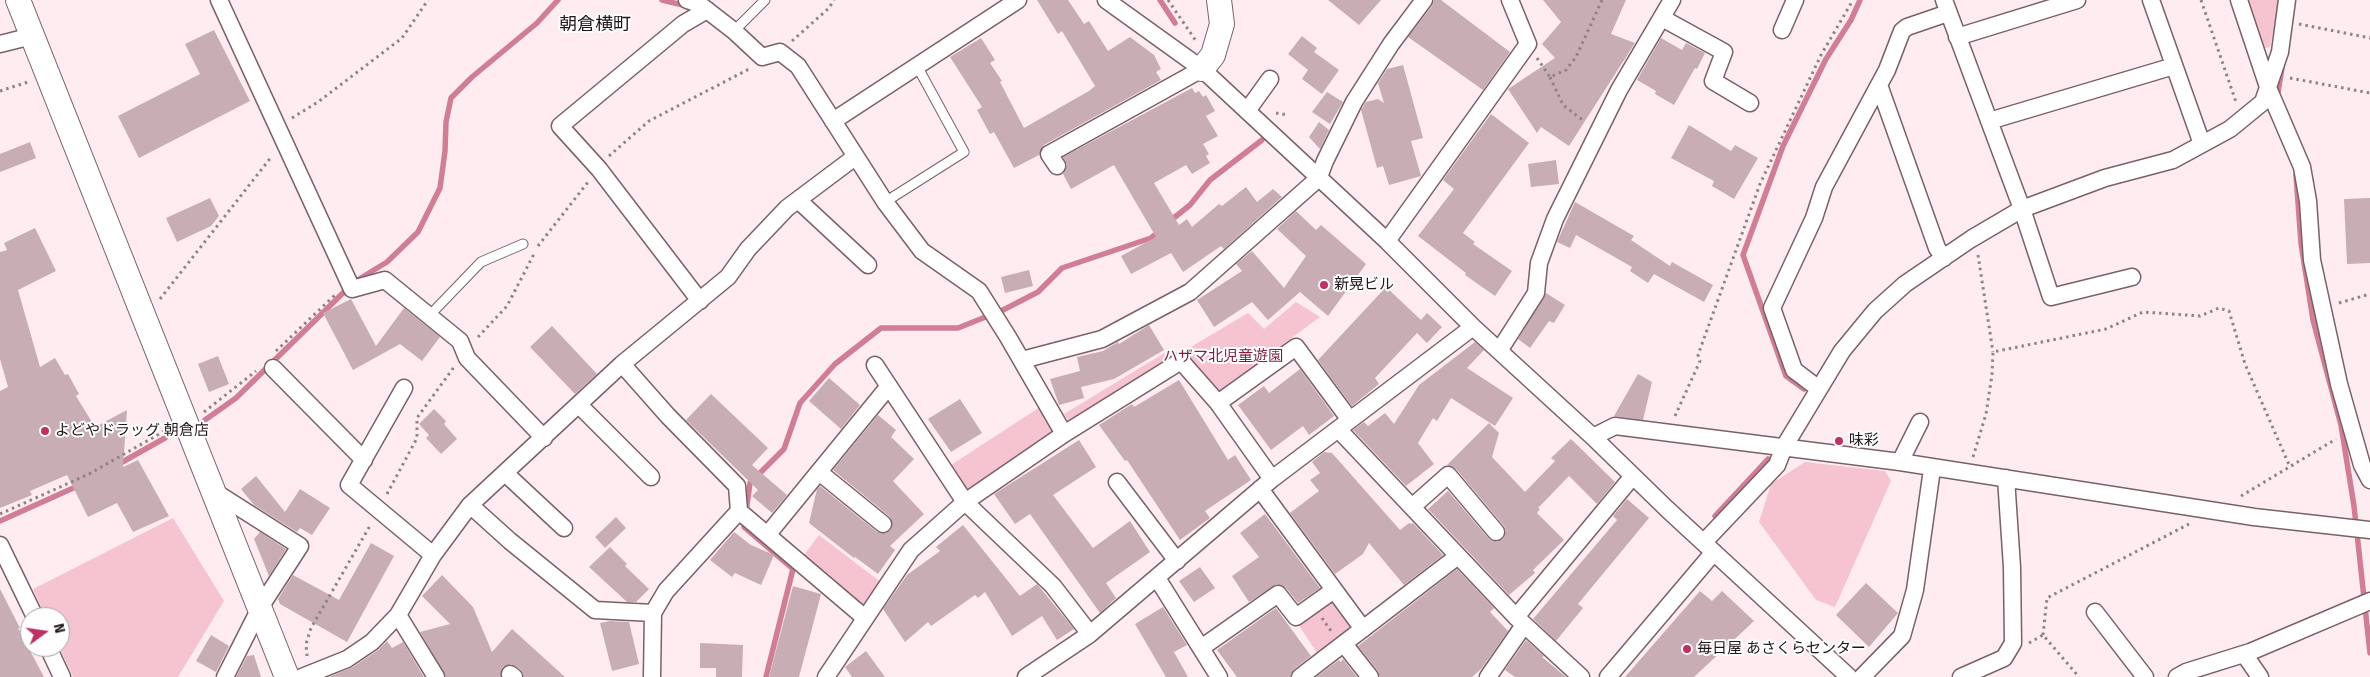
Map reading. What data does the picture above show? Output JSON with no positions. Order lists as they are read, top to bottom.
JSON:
{
  "districts": ["朝倉横町"],
  "parks": ["ハザマ北児童遊園"],
  "places": [
    "新晃ビル",
    "よどやドラッグ 朝倉店",
    "味彩",
    "毎日屋 あさくらセンター"
  ],
  "north": "right"
}
